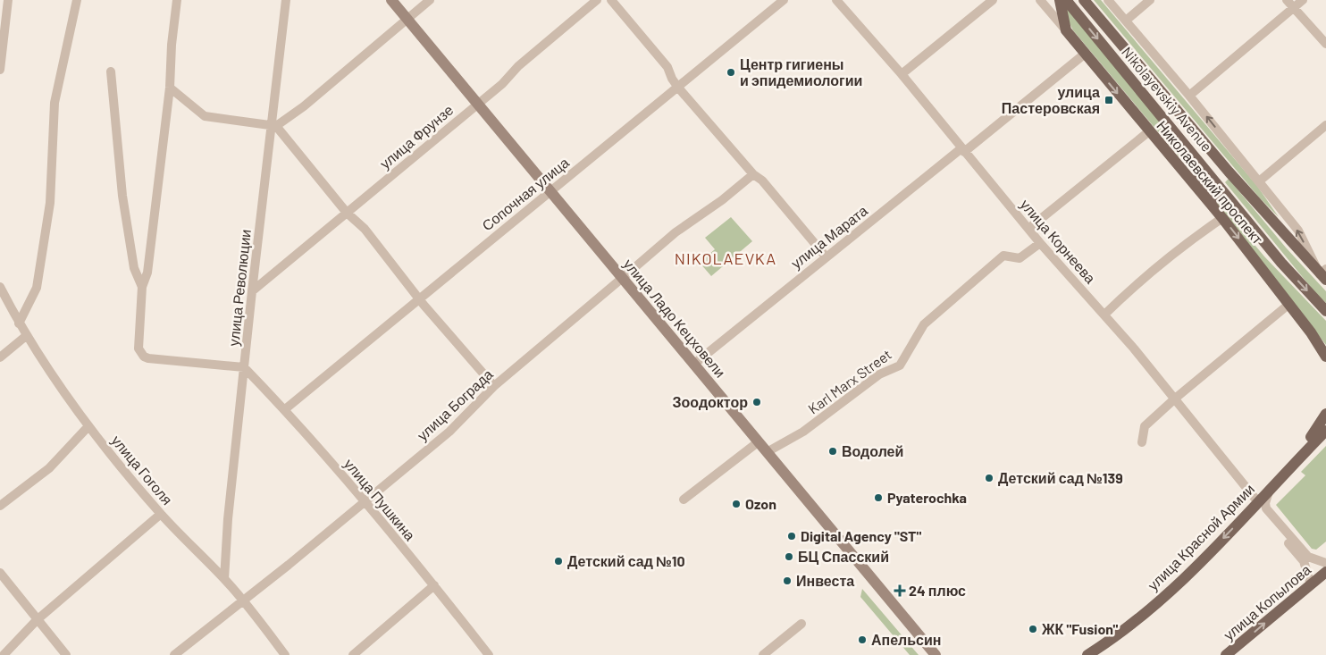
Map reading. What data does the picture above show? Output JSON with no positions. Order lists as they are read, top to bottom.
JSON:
{
  "streets": {
    "main road": [
      "Nikolayevskiy Avenue",
      "Николаевский проспект",
      "улица Ладо Кецховели",
      "улица Красной Армии",
      "улица Копылова"
    ],
    "street": [
      "улица Фрунзе",
      "Сопочная улица",
      "улица Марата",
      "улица Корнеева",
      "улица Революции",
      "Karl Marx Street",
      "улица Бограда",
      "улица Гоголя",
      "улица Пушкина"
    ]
  },
  "crossings": [
    ["Nikolayevskiy Avenue", "Николаевский проспект"],
    ["улица Фрунзе", "улица Революции"],
    ["улица Фрунзе", "улица Ладо Кецховели"],
    ["Николаевский проспект", "улица Марата"],
    ["Сопочная улица", "улица Ладо Кецховели"],
    ["Сопочная улица", "улица Пушкина"],
    ["улица Марата", "улица Корнеева"],
    ["улица Марата", "улица Ладо Кецховели"],
    ["улица Корнеева", "Karl Marx Street"],
    ["улица Корнеева", "улица Красной Армии"],
    ["улица Революции", "улица Гоголя"],
    ["улица Революции", "улица Пушкина"],
    ["улица Ладо Кецховели", "Karl Marx Street"],
    ["улица Ладо Кецховели", "улица Бограда"],
    ["улица Бограда", "улица Гоголя"],
    ["улица Бограда", "улица Пушкина"]
  ],
  "one_way": ["улица Красной Армии", "улица Копылова"],
  "districts": ["NIKOLAEVKA"],
  "places": {
    "other": [
      "Центр гигиены и эпидемиологии",
      "Зоодоктор",
      "Водолей",
      "Детский сад №139",
      "Pyaterochka",
      "Ozon",
      "Digital Agency \"ST\"",
      "БЦ Спасский",
      "Детский сад №10",
      "Инвеста",
      "ЖК \"Fusion\"",
      "Апельсин"
    ],
    "transit": ["улица Пастеровская"],
    "health": ["24 плюс"]
  }
}
